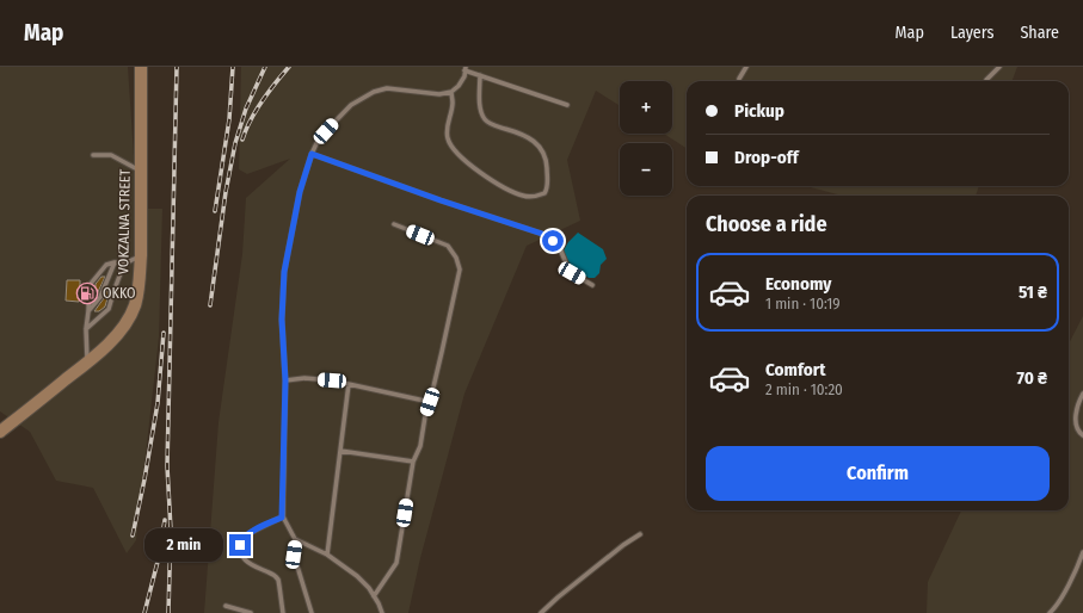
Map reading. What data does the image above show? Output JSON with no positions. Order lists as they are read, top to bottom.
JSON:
{
  "streets": {
    "main road": ["VOKZALNA STREET"]
  },
  "places": {
    "fuel station": ["OKKO"]
  },
  "page": {
    "header": "Map",
    "nav": ["Map", "Layers", "Share"],
    "map_buttons": ["+", "−"],
    "banner": ["Pickup", "Drop-off"],
    "heading": "Choose a ride",
    "list": [
      {
        "name": "Economy",
        "note": "1 min · 10:19",
        "value": "51 ₴"
      },
      {
        "name": "Comfort",
        "note": "2 min · 10:20",
        "value": "70 ₴"
      }
    ],
    "buttons": "Confirm",
    "bubble": "2 min"
  }
}
